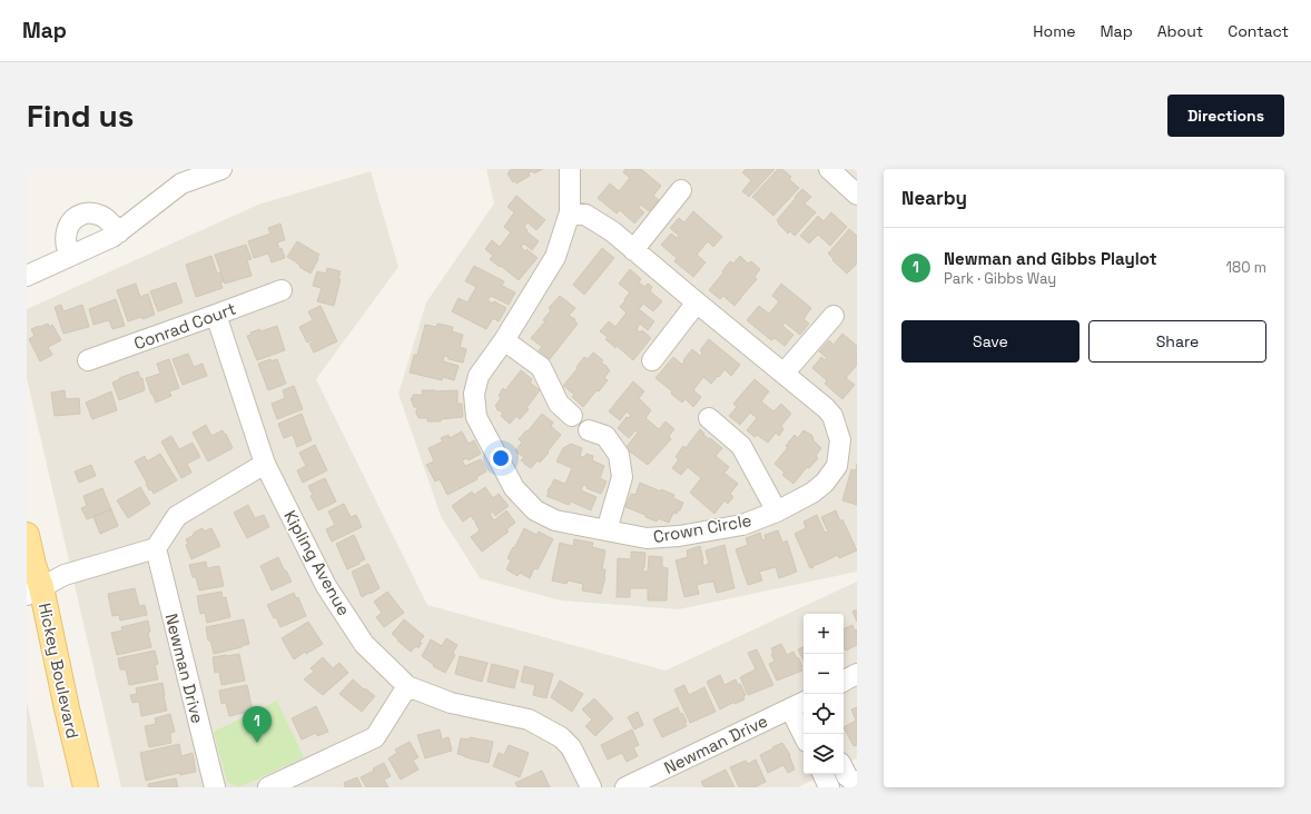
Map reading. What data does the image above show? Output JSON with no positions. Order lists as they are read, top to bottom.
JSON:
{
  "streets": {
    "main road": ["Hickey Boulevard"],
    "street": [
      "Conrad Court",
      "Crown Circle",
      "Kipling Avenue",
      "Newman Drive"
    ]
  },
  "crossings": [
    ["Conrad Court", "Kipling Avenue"]
  ],
  "page": {
    "header": "Map",
    "nav": [
      "Home",
      "Map",
      "About",
      "Contact"
    ],
    "buttons": [
      "Directions",
      ["Save", "Share"]
    ],
    "title": "Find us",
    "heading": "Nearby",
    "list": [
      {
        "mark": "1",
        "name": "Newman and Gibbs Playlot",
        "note": "Park · Gibbs Way",
        "value": "180 m"
      }
    ],
    "map_buttons": ["+", "−"],
    "pins": "1"
  }
}
